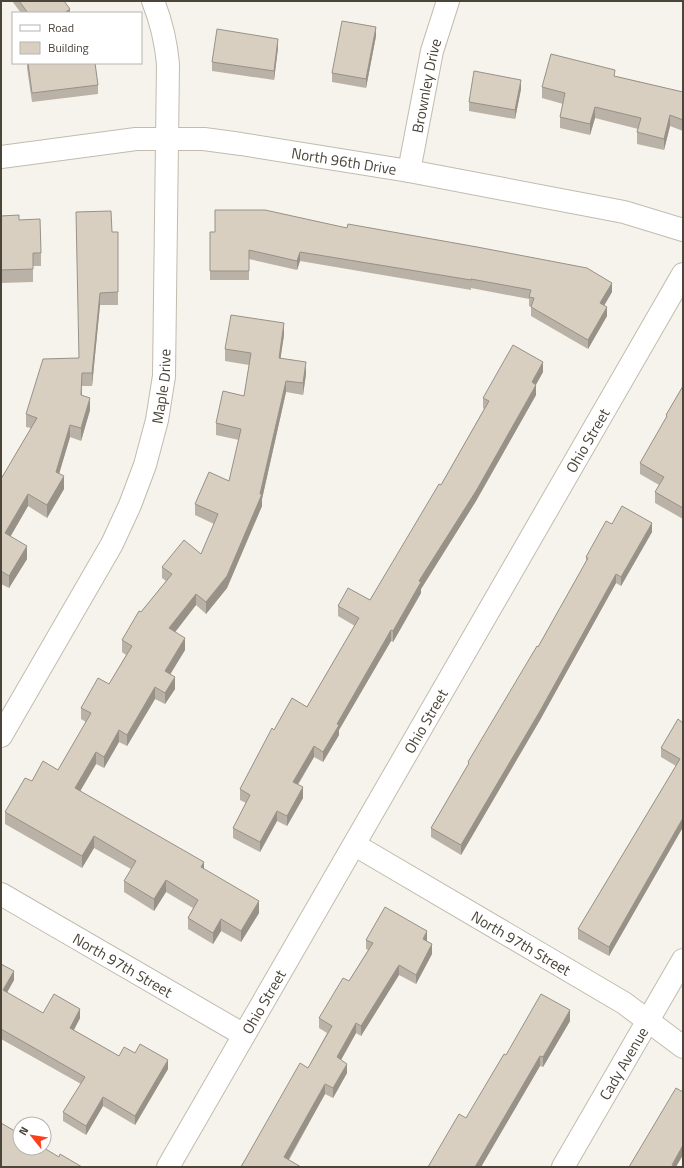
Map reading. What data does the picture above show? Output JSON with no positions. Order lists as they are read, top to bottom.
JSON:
{
  "streets": {
    "street": [
      "Brownley Drive",
      "North 96th Drive",
      "Maple Drive",
      "Ohio Street",
      "North 97th Street",
      "Cady Avenue"
    ]
  },
  "crossings": [
    ["Brownley Drive", "North 96th Drive"],
    ["North 96th Drive", "Maple Drive"],
    ["Ohio Street", "North 97th Street"],
    ["North 97th Street", "Cady Avenue"]
  ],
  "legend": ["Road", "Building"],
  "north": "top left"
}
